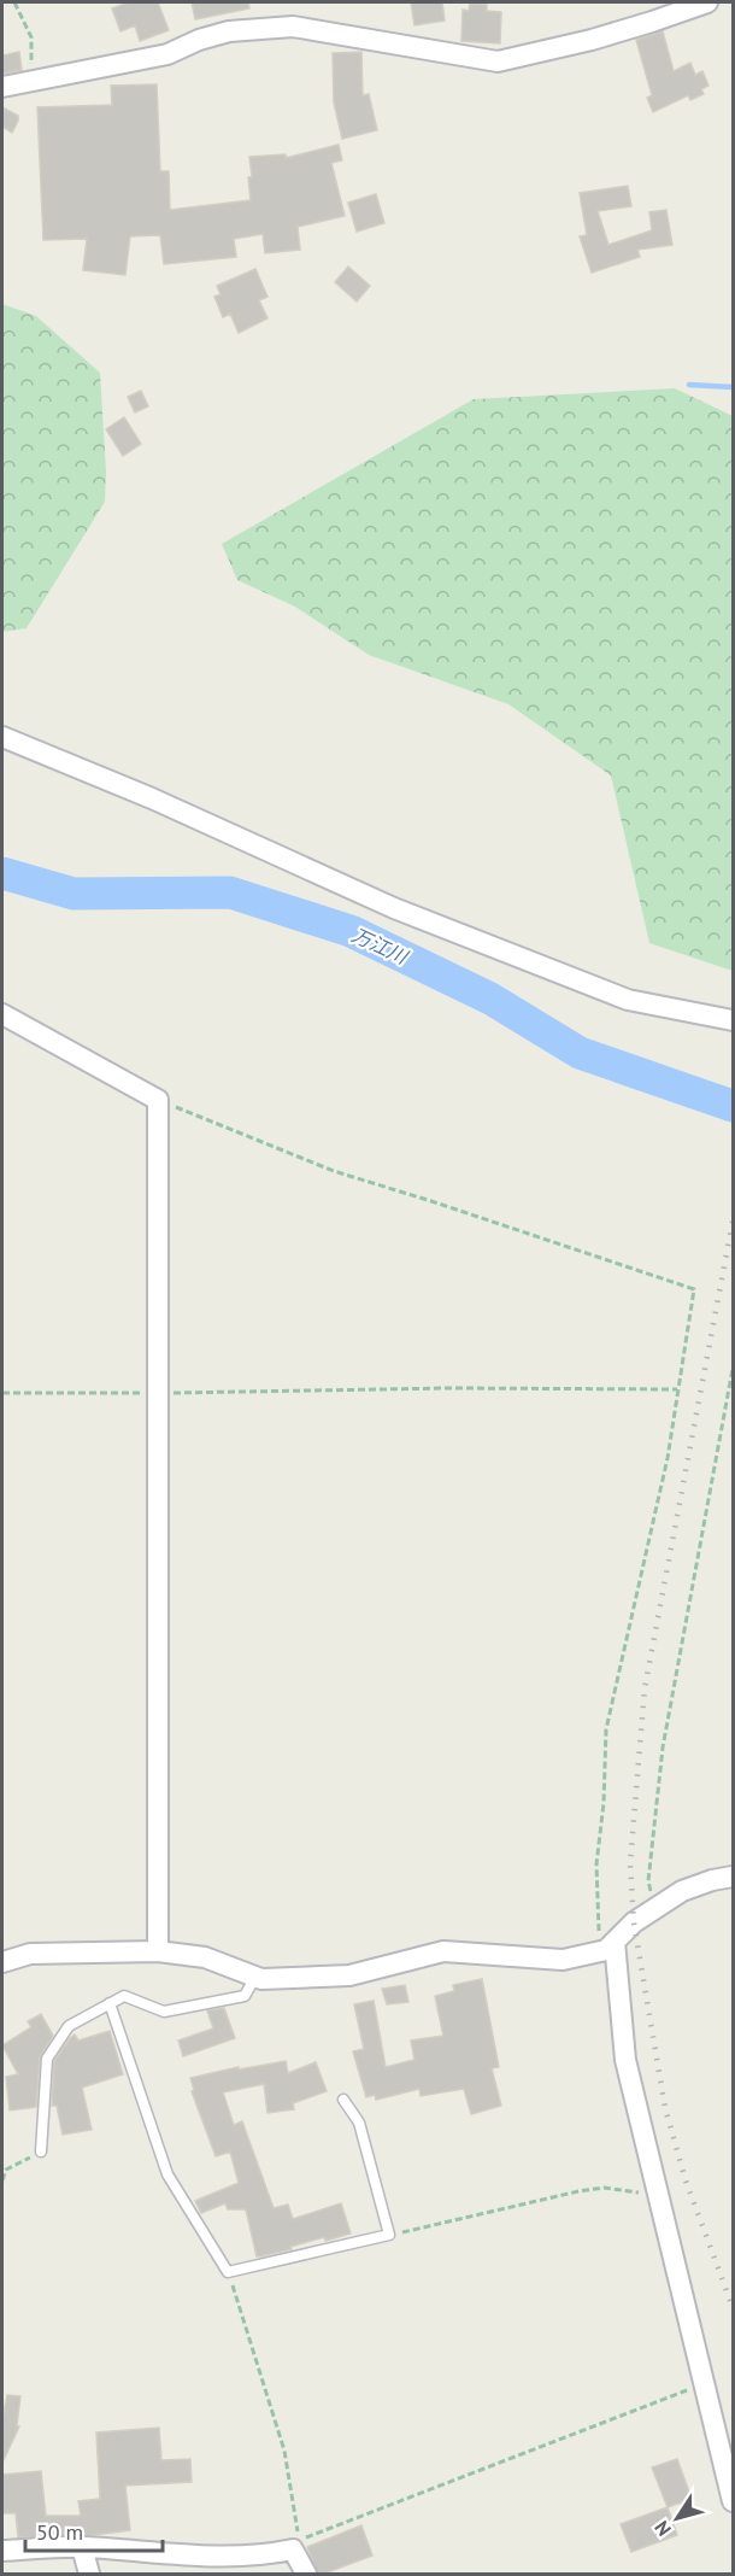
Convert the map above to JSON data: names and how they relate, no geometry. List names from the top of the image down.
{
  "water": ["万江川"],
  "scale_bar": "50 m",
  "north": "bottom left"
}
